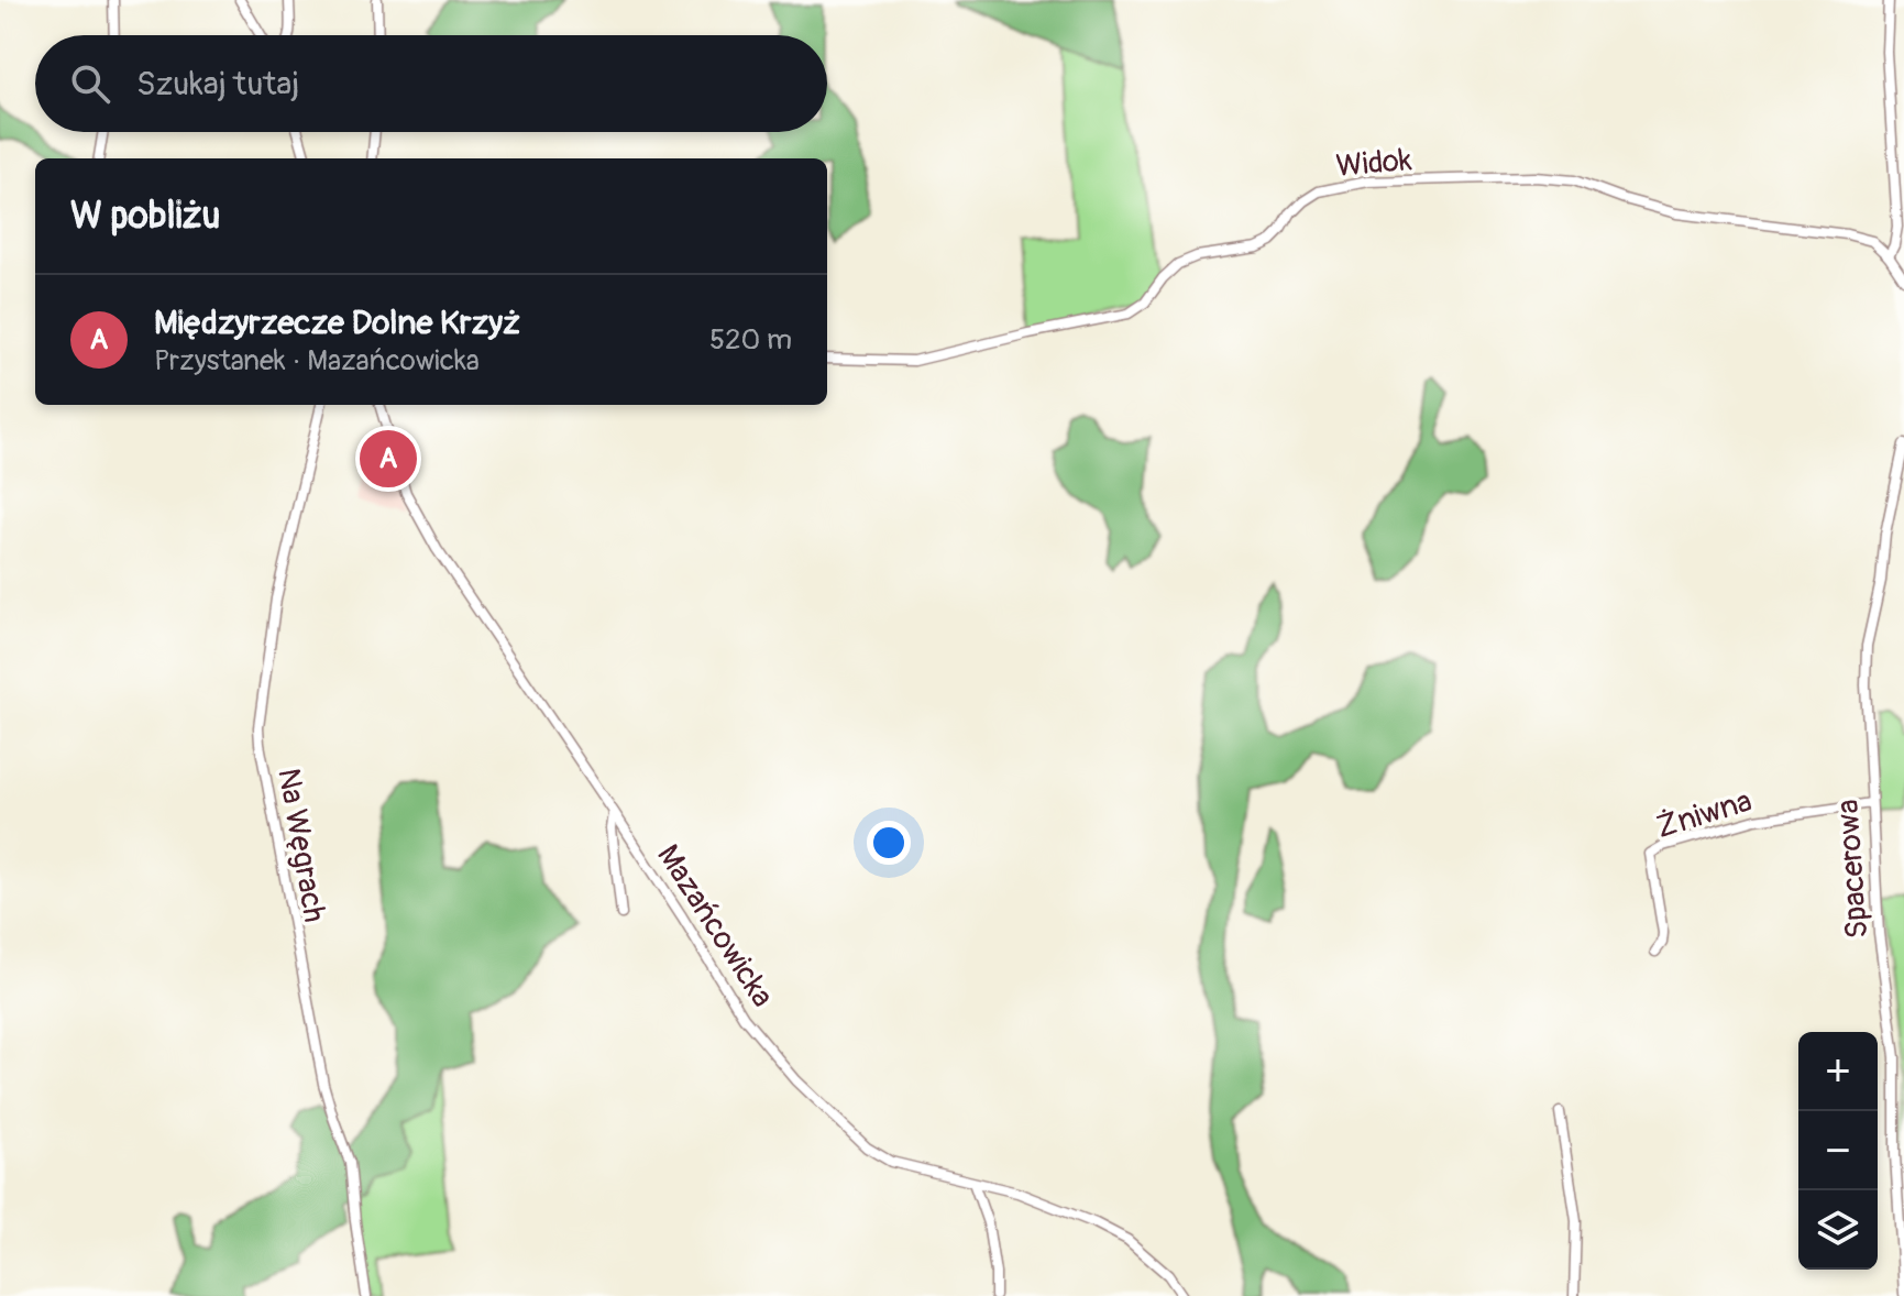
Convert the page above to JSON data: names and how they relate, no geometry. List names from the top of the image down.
{
  "streets": {
    "street": [
      "Widok",
      "Żniwna",
      "Na Węgrach",
      "Spacerowa",
      "Mazańcowicka"
    ]
  },
  "crossings": [
    ["Żniwna", "Spacerowa"]
  ],
  "page": {
    "search": "Szukaj tutaj",
    "heading": "W pobliżu",
    "list": [
      {
        "mark": "A",
        "name": "Międzyrzecze Dolne Krzyż",
        "note": "Przystanek · Mazańcowicka",
        "value": "520 m"
      }
    ],
    "pins": "A",
    "map_buttons": ["+", "−"]
  }
}
